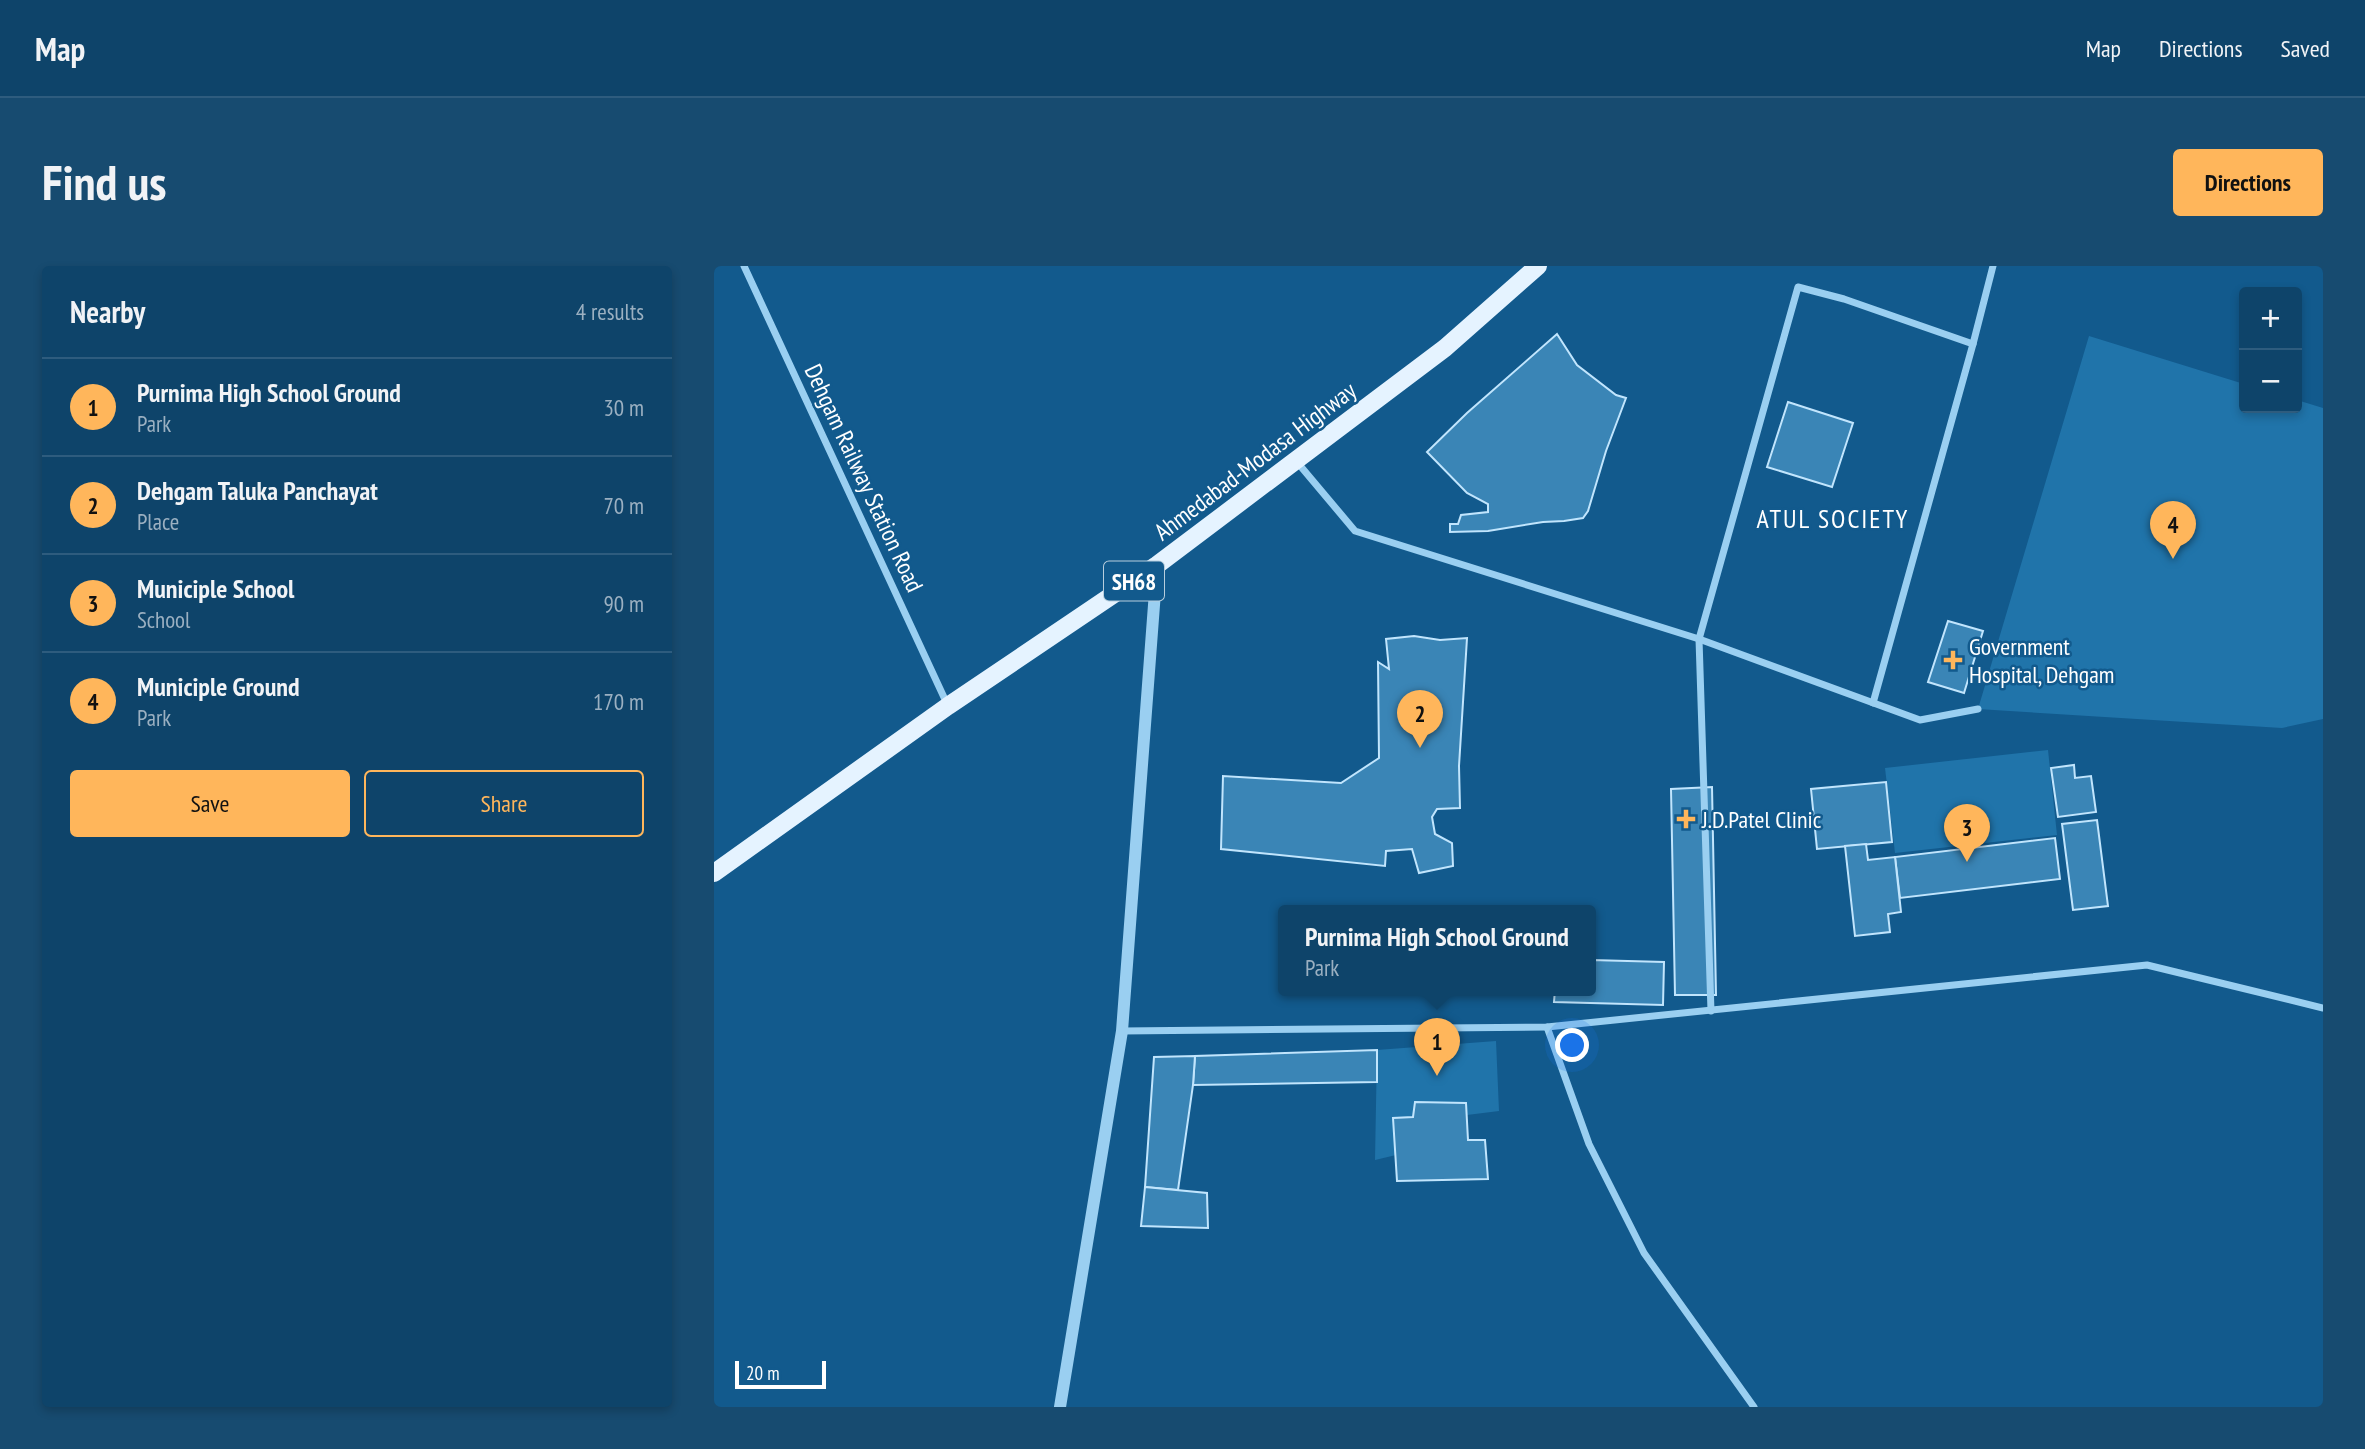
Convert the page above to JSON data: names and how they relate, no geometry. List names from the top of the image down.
{
  "streets": {
    "main road": ["Ahmedabad-Modasa Highway", "SH68"],
    "street": ["Dehgam Railway Station Road"]
  },
  "crossings": [
    ["Ahmedabad-Modasa Highway", "Dehgam Railway Station Road"]
  ],
  "districts": ["ATUL SOCIETY"],
  "places": {
    "health": ["Government Hospital, Dehgam", "J.D.Patel Clinic"]
  },
  "scale_bar": "20 m",
  "page": {
    "header": "Map",
    "nav": ["Map", "Directions", "Saved"],
    "buttons": [
      "Directions",
      ["Save", "Share"]
    ],
    "title": "Find us",
    "heading": ["Nearby", "4 results"],
    "map_buttons": ["+", "−"],
    "list": [
      {
        "mark": "1",
        "name": "Purnima High School Ground",
        "note": "Park",
        "value": "30 m"
      },
      {
        "mark": "2",
        "name": "Dehgam Taluka Panchayat",
        "note": "Place",
        "value": "70 m"
      },
      {
        "mark": "3",
        "name": "Municiple School",
        "note": "School",
        "value": "90 m"
      },
      {
        "mark": "4",
        "name": "Municiple Ground",
        "note": "Park",
        "value": "170 m"
      }
    ],
    "pins": [
      "4",
      "2",
      "3",
      "1"
    ],
    "popup": ["Purnima High School Ground", "Park"],
    "scale": "20 m"
  }
}
